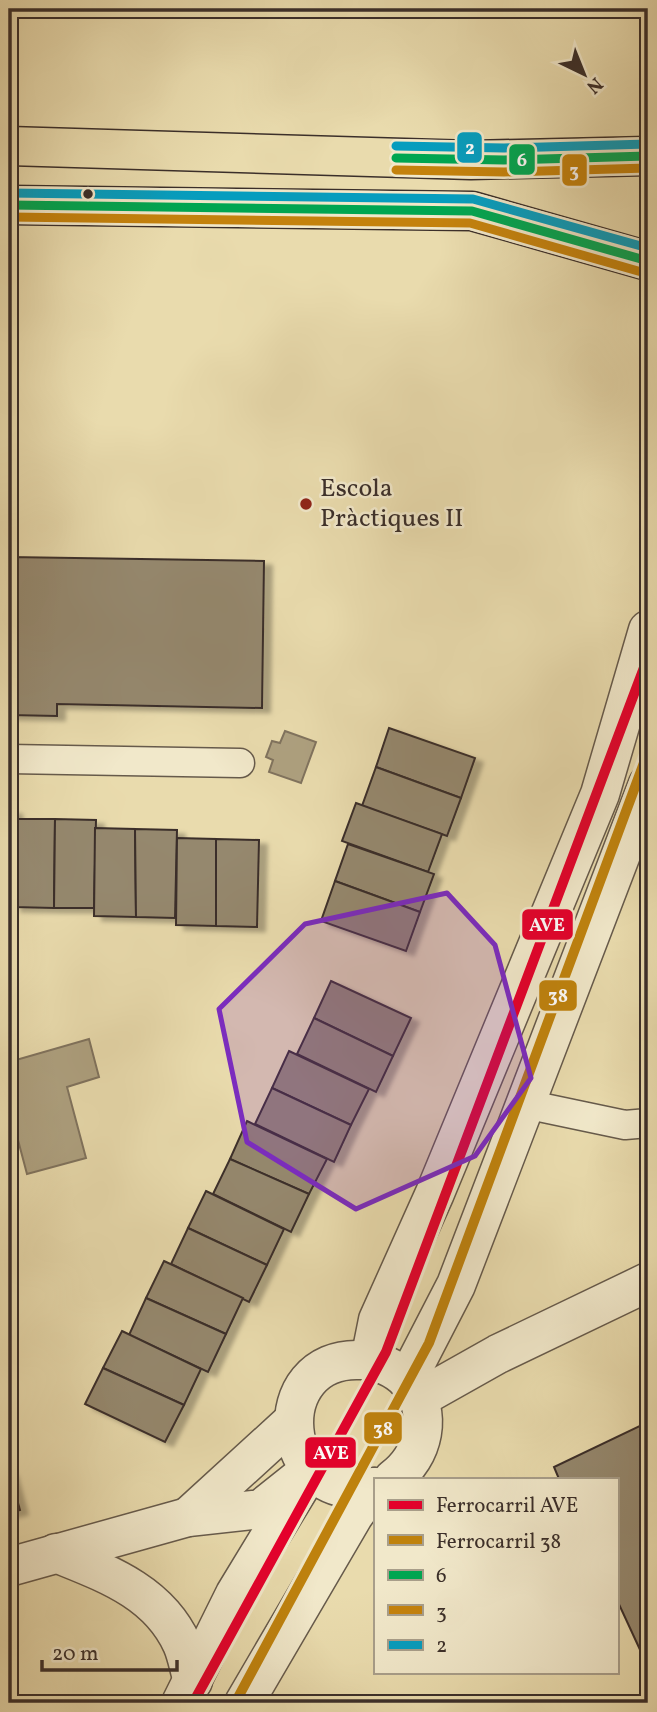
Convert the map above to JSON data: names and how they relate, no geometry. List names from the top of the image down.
{
  "places": ["Escola Pràctiques II"],
  "lines": [
    "transit line 2",
    "transit line 6",
    "transit line 3",
    "rail line AVE",
    "rail line 38"
  ],
  "legend": [
    "Ferrocarril AVE",
    "Ferrocarril 38",
    "6",
    "3",
    "2"
  ],
  "scale_bar": "20 m",
  "north": "bottom right"
}
